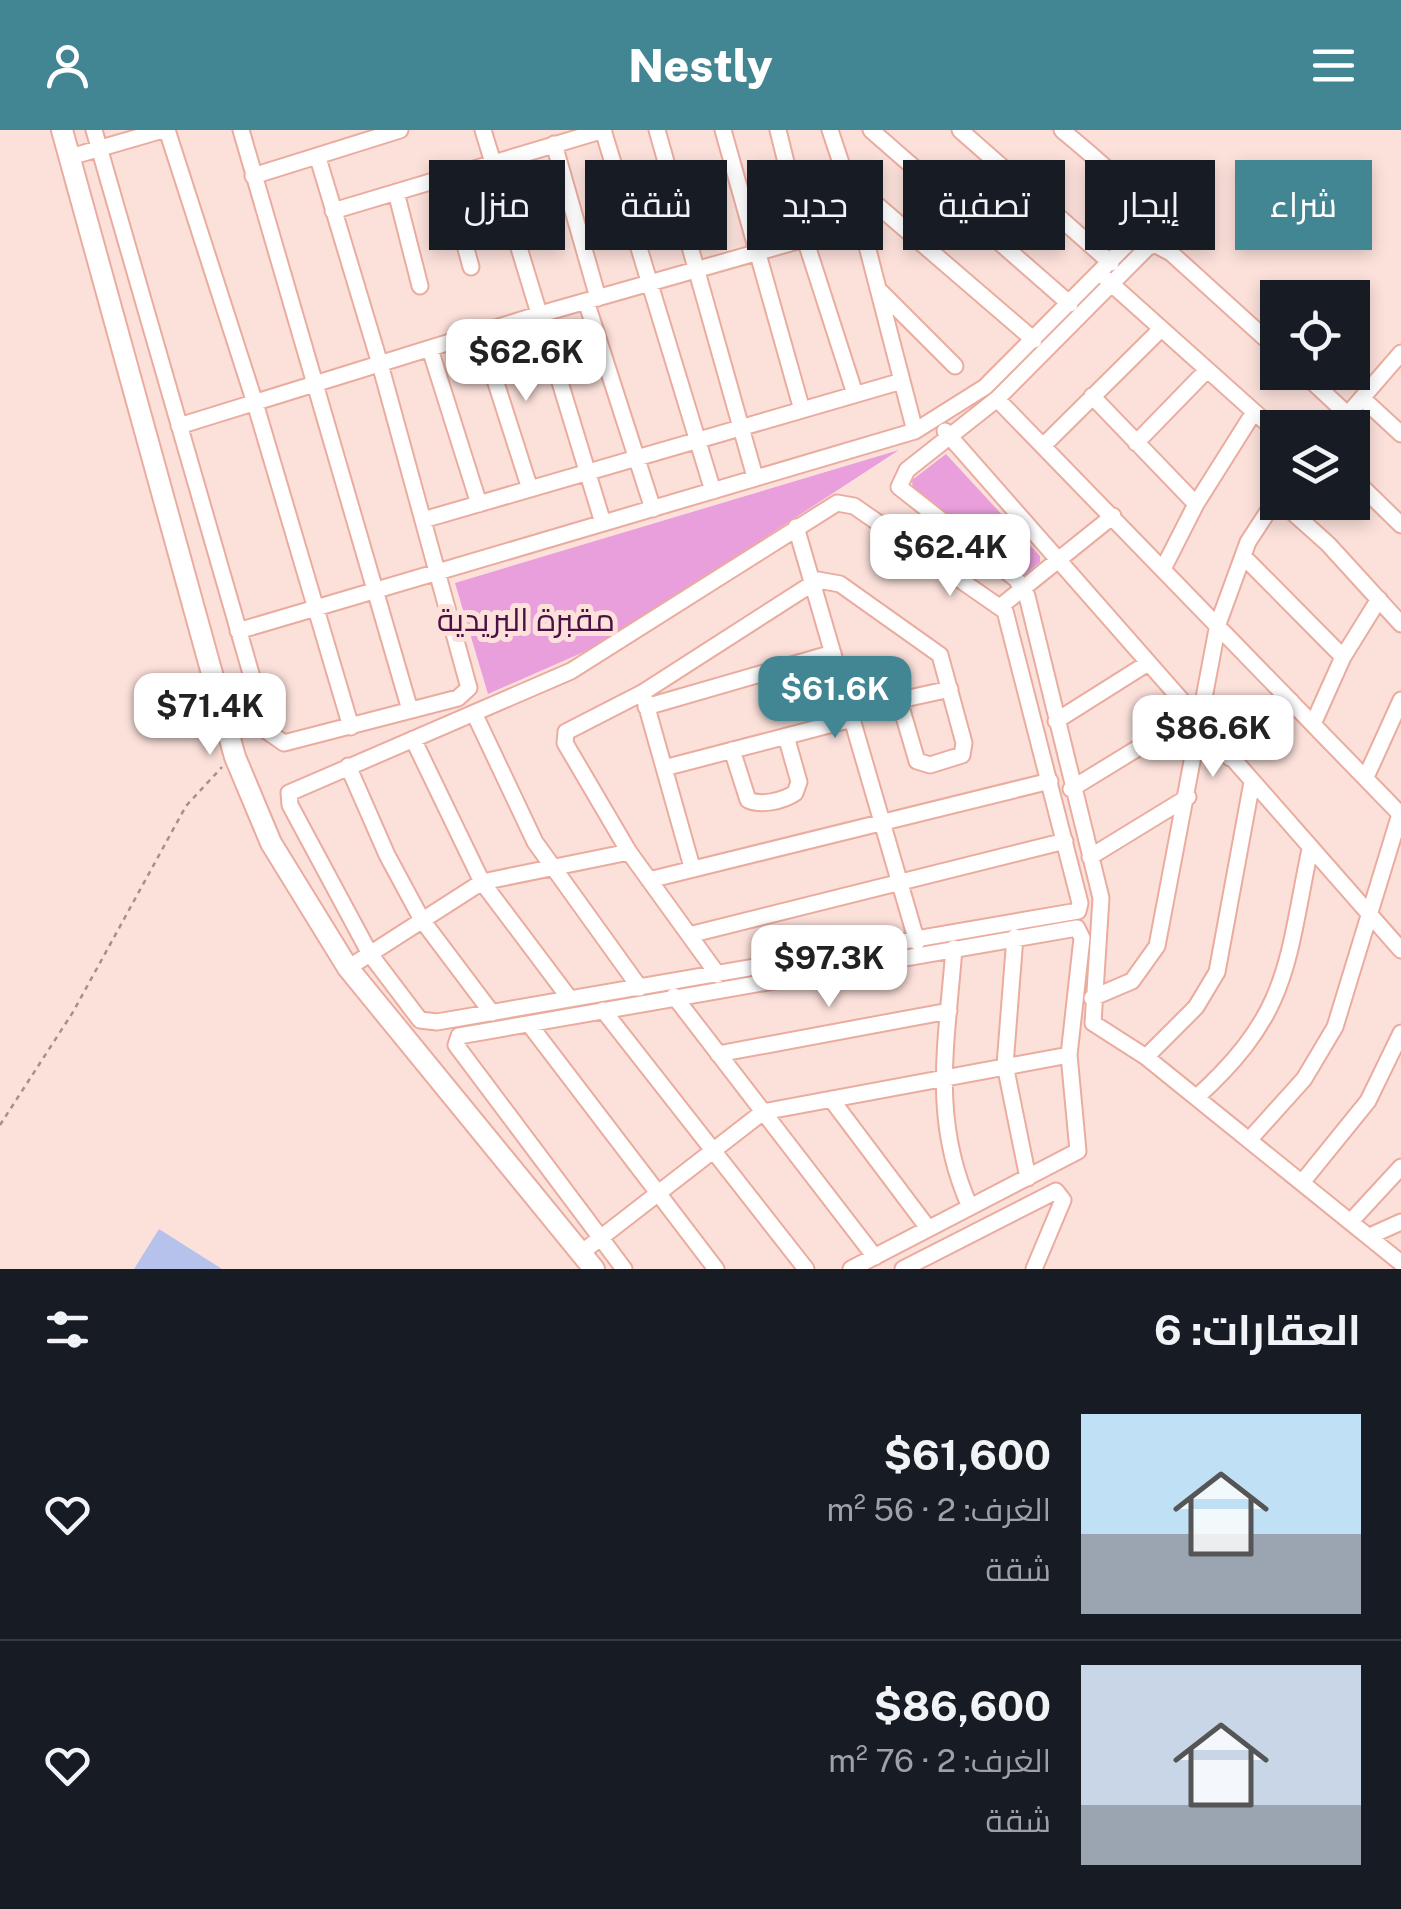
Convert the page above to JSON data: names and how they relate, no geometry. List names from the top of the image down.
{
  "parks": ["مقبرة البريدية"],
  "page": {
    "header": "Nestly",
    "chip": [
      "شراء",
      "إيجار",
      "تصفية",
      "جديد",
      "شقة",
      "منزل"
    ],
    "price": [
      "$62.6K",
      "$62.4K",
      "$61.6K",
      "$71.4K",
      "$86.6K",
      "$97.3K"
    ],
    "heading": "العقارات: 6",
    "list": [
      {
        "name": "$61,600",
        "note": "الغرف: 2 · 56 m² · شقة"
      },
      {
        "name": "$86,600",
        "note": "الغرف: 2 · 76 m² · شقة"
      }
    ]
  }
}
